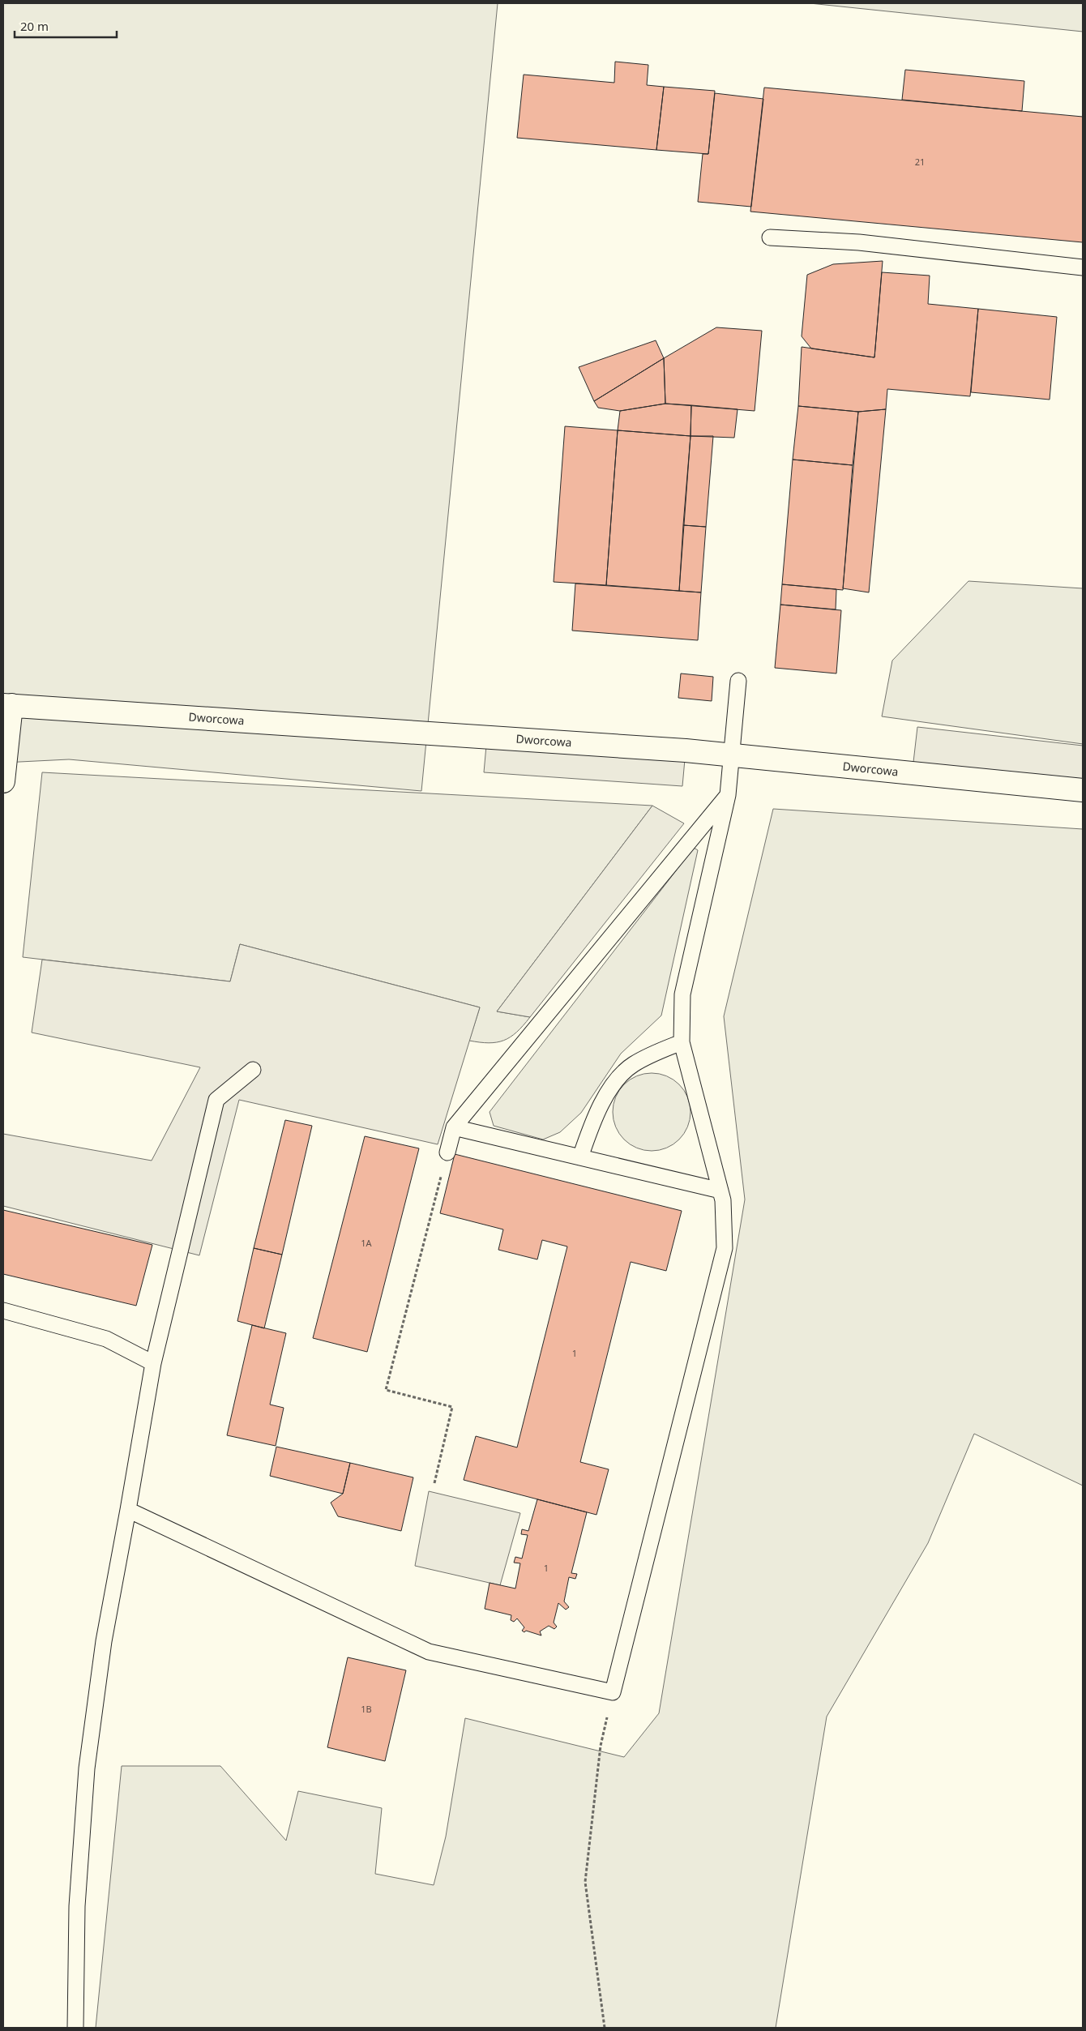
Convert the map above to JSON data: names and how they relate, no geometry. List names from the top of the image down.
{
  "streets": {
    "street": ["Dworcowa"]
  },
  "house_numbers": [
    "21",
    "1A",
    "1",
    "1",
    "1B"
  ],
  "scale_bar": "20 m"
}
